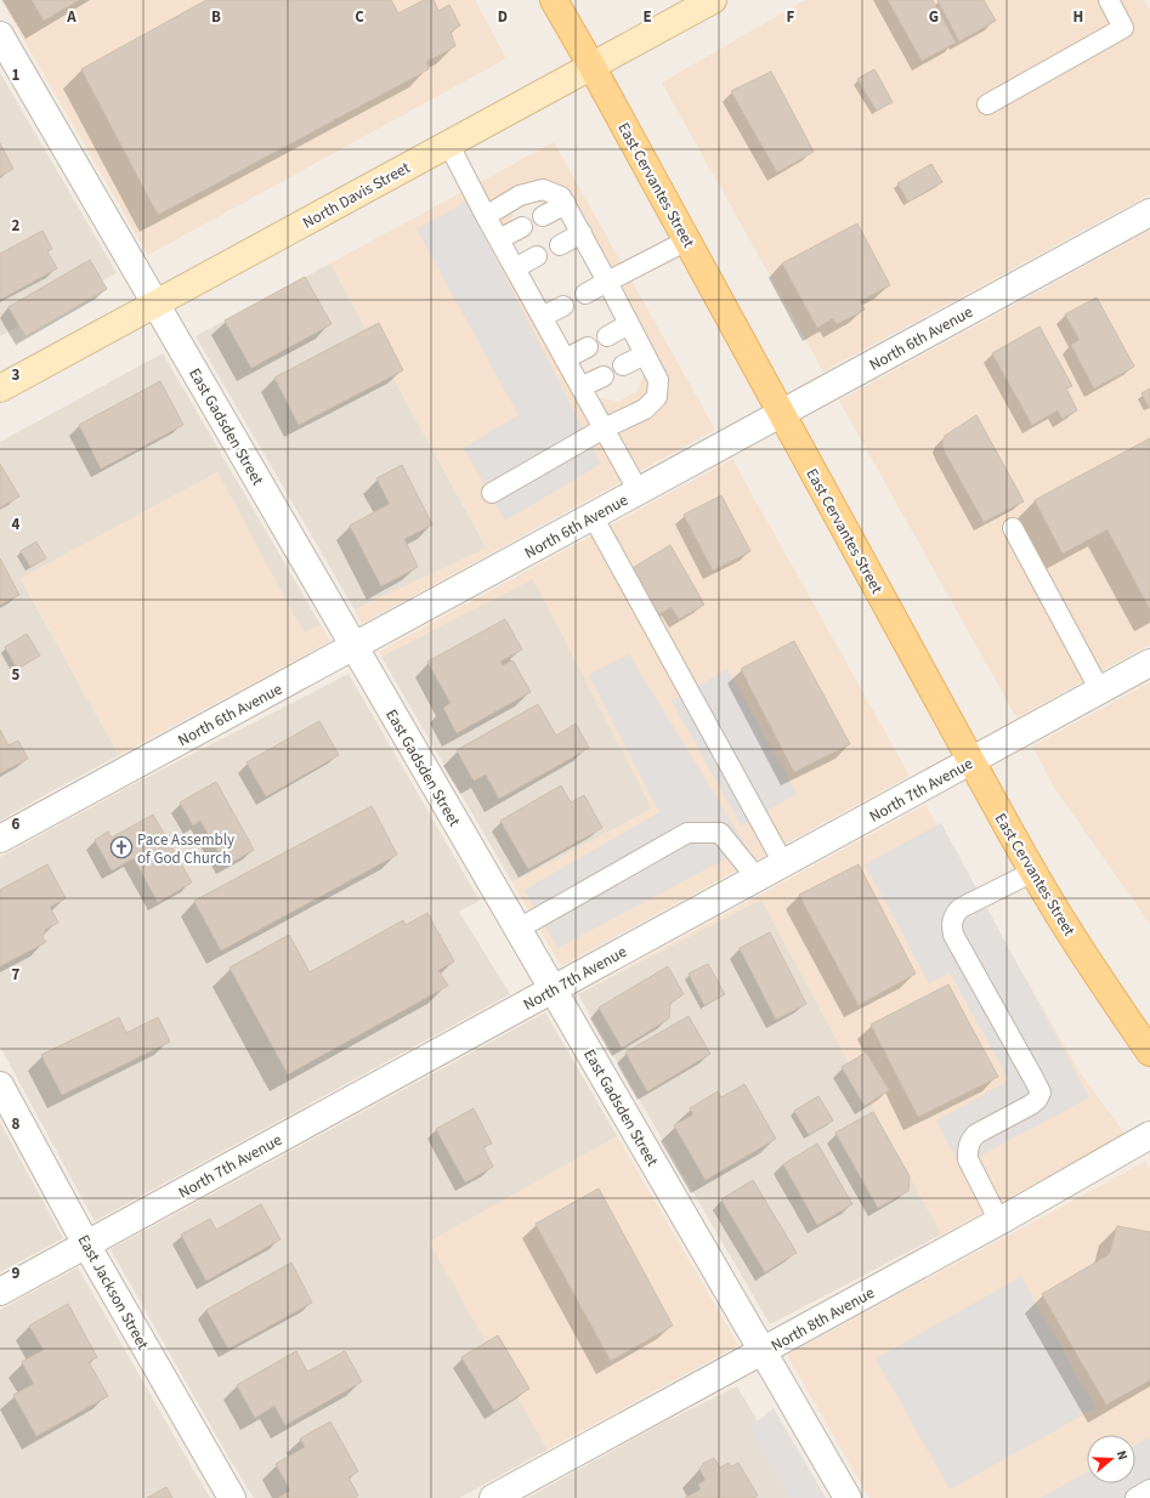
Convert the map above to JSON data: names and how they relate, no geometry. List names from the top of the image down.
{
  "streets": {
    "main road": ["East Cervantes Street", "North Davis Street"],
    "street": [
      "North 6th Avenue",
      "East Gadsden Street",
      "North 7th Avenue",
      "East Jackson Street",
      "North 8th Avenue"
    ]
  },
  "crossings": [
    ["East Cervantes Street", "North Davis Street"],
    ["East Cervantes Street", "North 6th Avenue"],
    ["East Cervantes Street", "North 7th Avenue"],
    ["North Davis Street", "East Gadsden Street"],
    ["North 6th Avenue", "East Gadsden Street"],
    ["East Gadsden Street", "North 7th Avenue"],
    ["East Gadsden Street", "North 8th Avenue"],
    ["North 7th Avenue", "East Jackson Street"]
  ],
  "places": {
    "church": ["Pace Assembly of God Church"]
  },
  "north": "right",
  "grid": {
    "columns": [
      "A",
      "B",
      "C",
      "D",
      "E",
      "F",
      "G",
      "H"
    ],
    "rows": [
      "1",
      "2",
      "3",
      "4",
      "5",
      "6",
      "7",
      "8",
      "9"
    ]
  }
}
